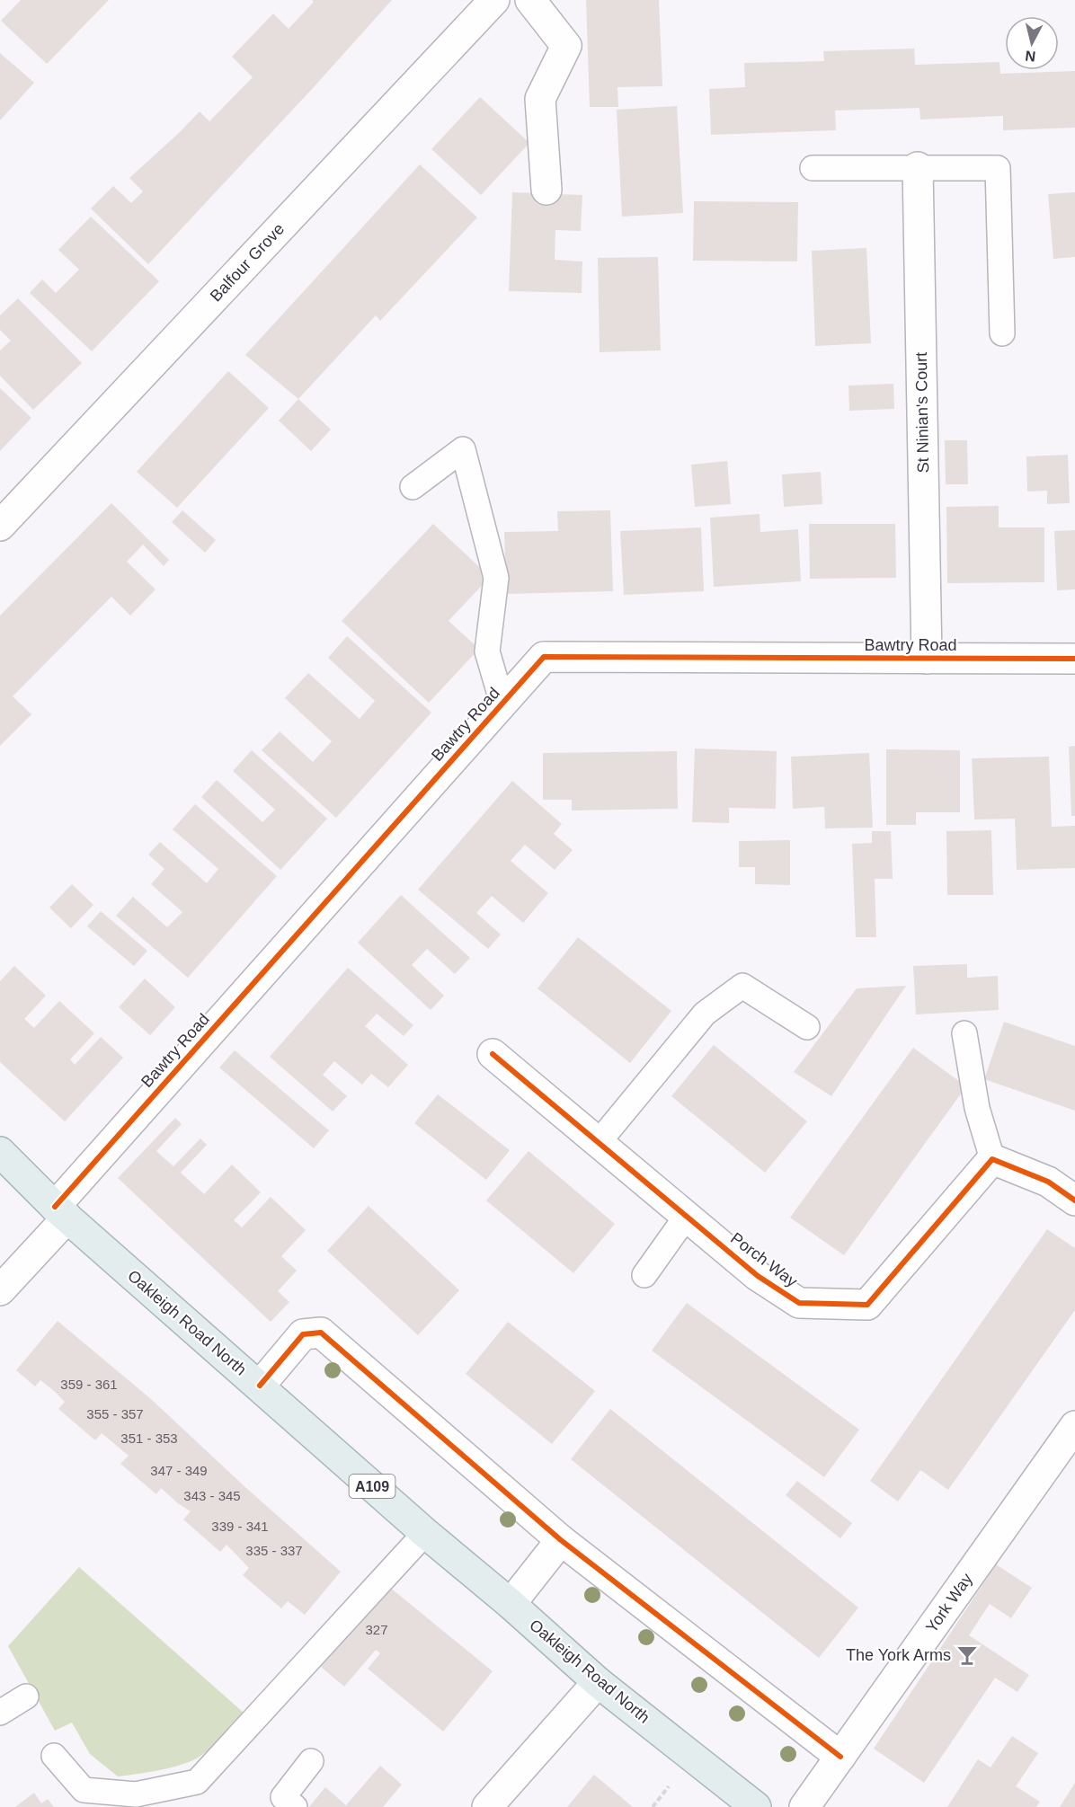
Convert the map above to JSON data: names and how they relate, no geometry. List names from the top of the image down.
{
  "streets": {
    "main road": ["Oakleigh Road North", "A109"],
    "street": [
      "Balfour Grove",
      "St Ninian's Court",
      "Bawtry Road",
      "Porch Way",
      "York Way"
    ]
  },
  "crossings": [
    ["St Ninian's Court", "Bawtry Road"],
    ["Bawtry Road", "Oakleigh Road North"]
  ],
  "places": {
    "bar": ["The York Arms"]
  },
  "house_numbers": [
    "359 - 361",
    "355 - 357",
    "351 - 353",
    "347 - 349",
    "343 - 345",
    "339 - 341",
    "335 - 337",
    "327"
  ],
  "north": "bottom"
}
